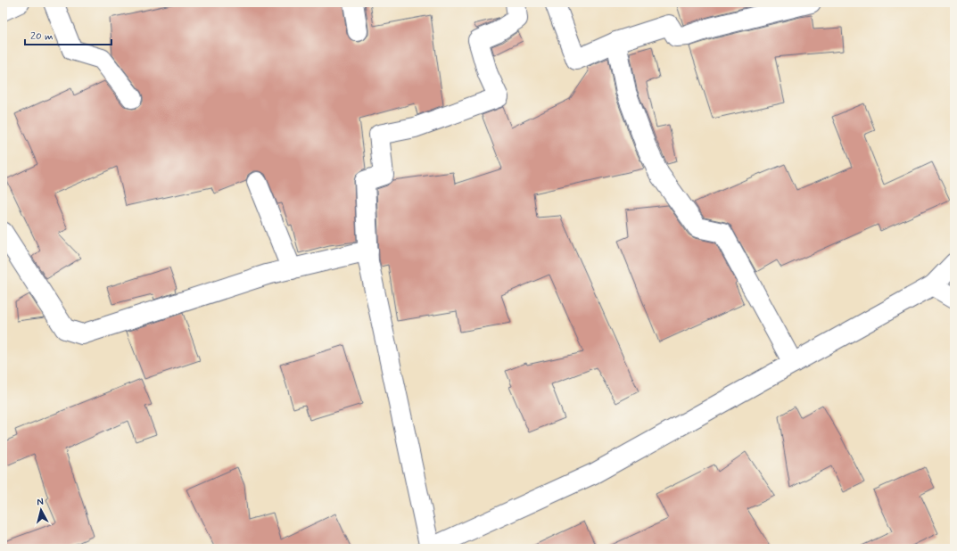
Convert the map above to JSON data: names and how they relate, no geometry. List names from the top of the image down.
{
  "scale_bar": "20 m",
  "north": "top"
}
